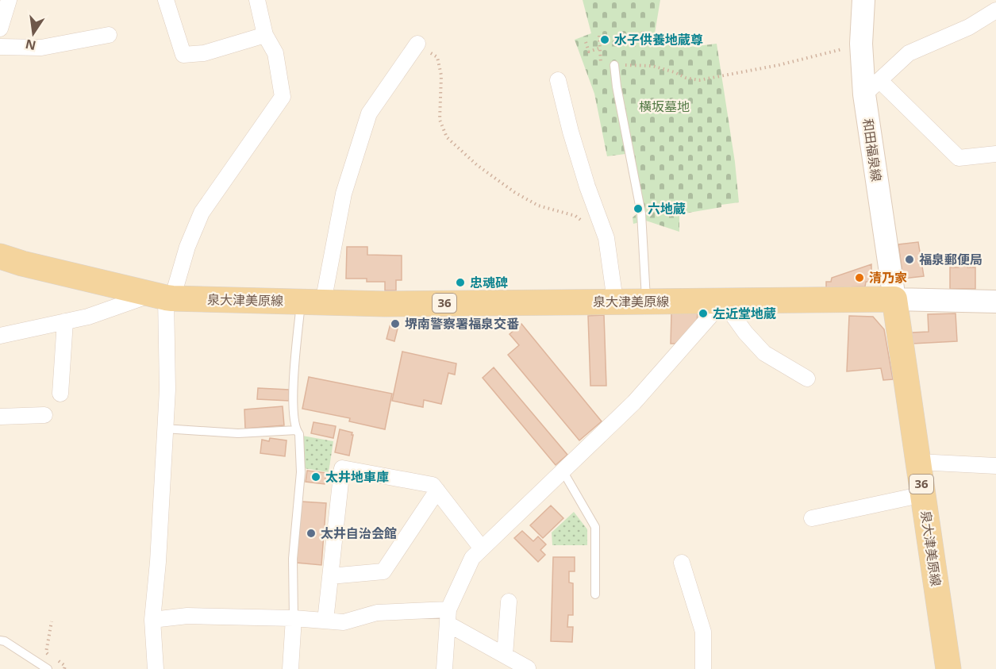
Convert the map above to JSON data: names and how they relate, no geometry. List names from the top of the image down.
{
  "streets": {
    "main road": ["和田福泉線", "泉大津美原線", "36"]
  },
  "crossings": [
    ["和田福泉線", "泉大津美原線"]
  ],
  "parks": ["横坂墓地"],
  "places": [
    "水子供養地蔵尊",
    "六地蔵",
    "福泉郵便局",
    "清乃家",
    "忠魂碑",
    "左近堂地蔵",
    "堺南警察署福泉交番",
    "太井地車庫",
    "太井自治会館"
  ],
  "north": "bottom"
}
